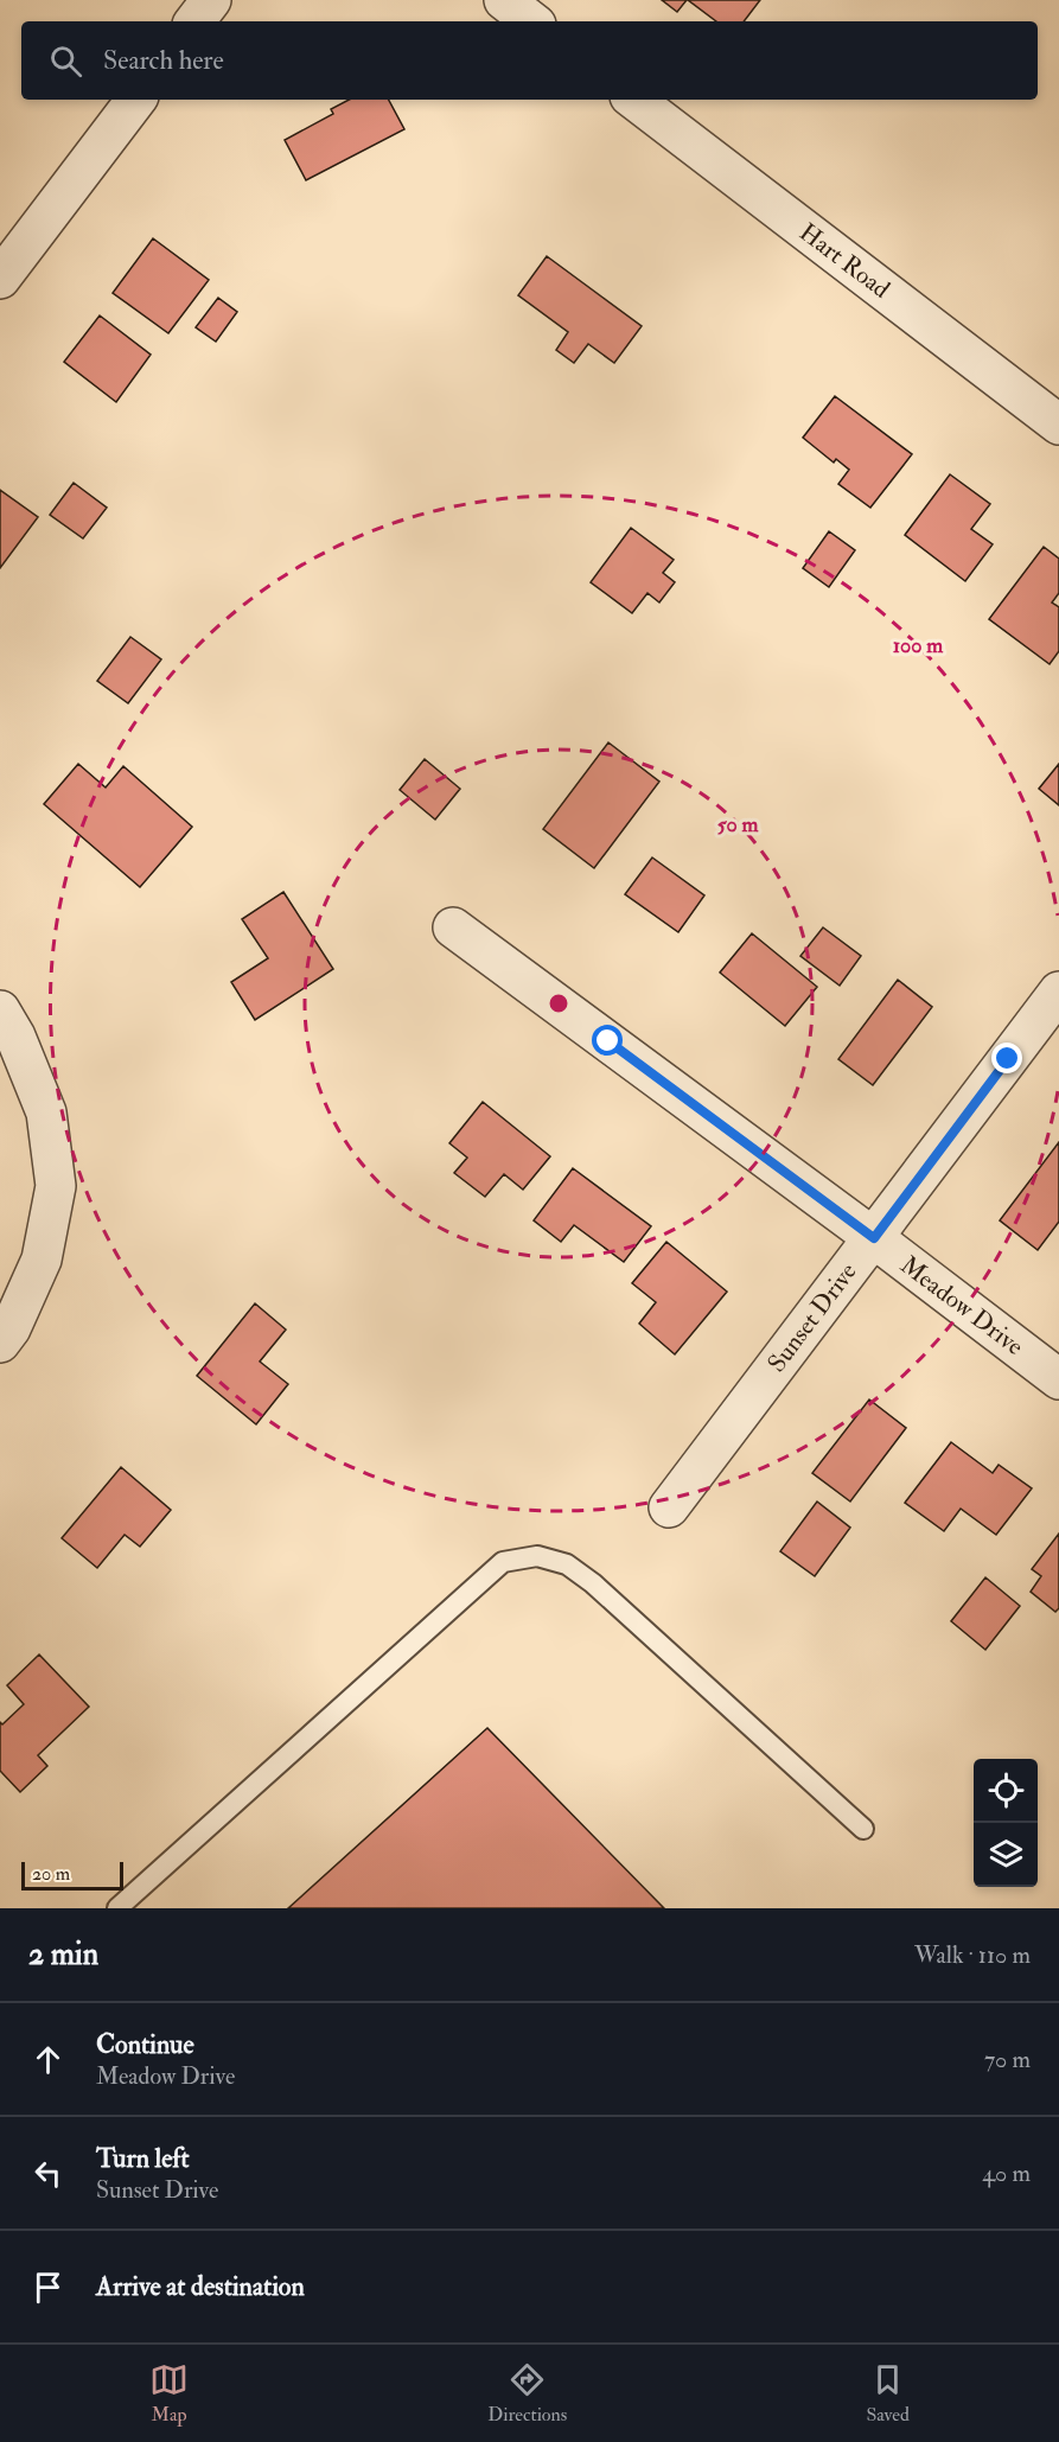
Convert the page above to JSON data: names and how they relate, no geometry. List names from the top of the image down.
{
  "streets": {
    "street": ["Hart Road", "Meadow Drive", "Sunset Drive"]
  },
  "crossings": [
    ["Meadow Drive", "Sunset Drive"]
  ],
  "scale_bar": "20 m",
  "page": {
    "search": "Search here",
    "scale": "20 m",
    "heading": ["2 min", "Walk · 110 m"],
    "list": [
      ["Continue", "Meadow Drive", "70 m"],
      ["Turn left", "Sunset Drive", "40 m"],
      "Arrive at destination"
    ],
    "nav": ["Map", "Directions", "Saved"]
  },
  "rings": ["100 m", "50 m"]
}
